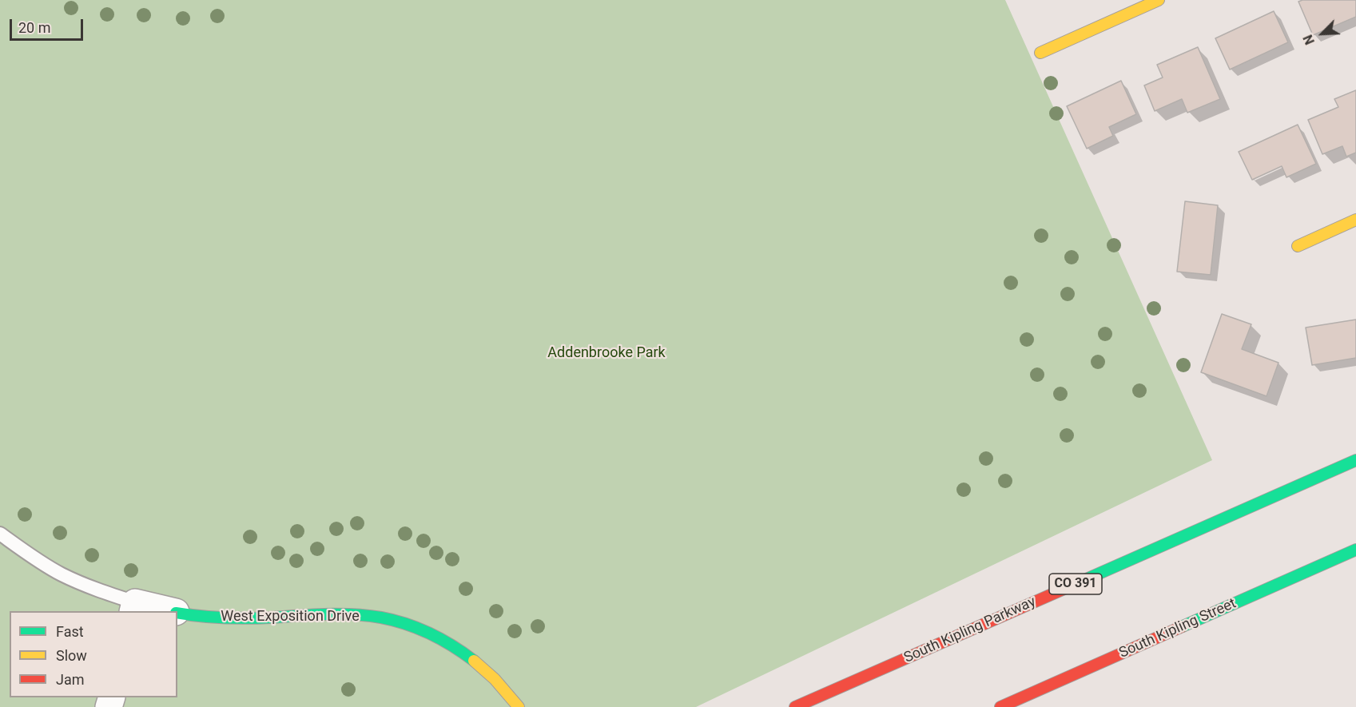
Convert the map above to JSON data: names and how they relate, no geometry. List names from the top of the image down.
{
  "streets": {
    "main road": [
      "CO 391",
      "West Exposition Drive",
      "South Kipling Street",
      "South Kipling Parkway"
    ]
  },
  "parks": ["Addenbrooke Park"],
  "legend": ["Fast", "Slow", "Jam"],
  "scale_bar": "20 m",
  "north": "bottom left"
}
